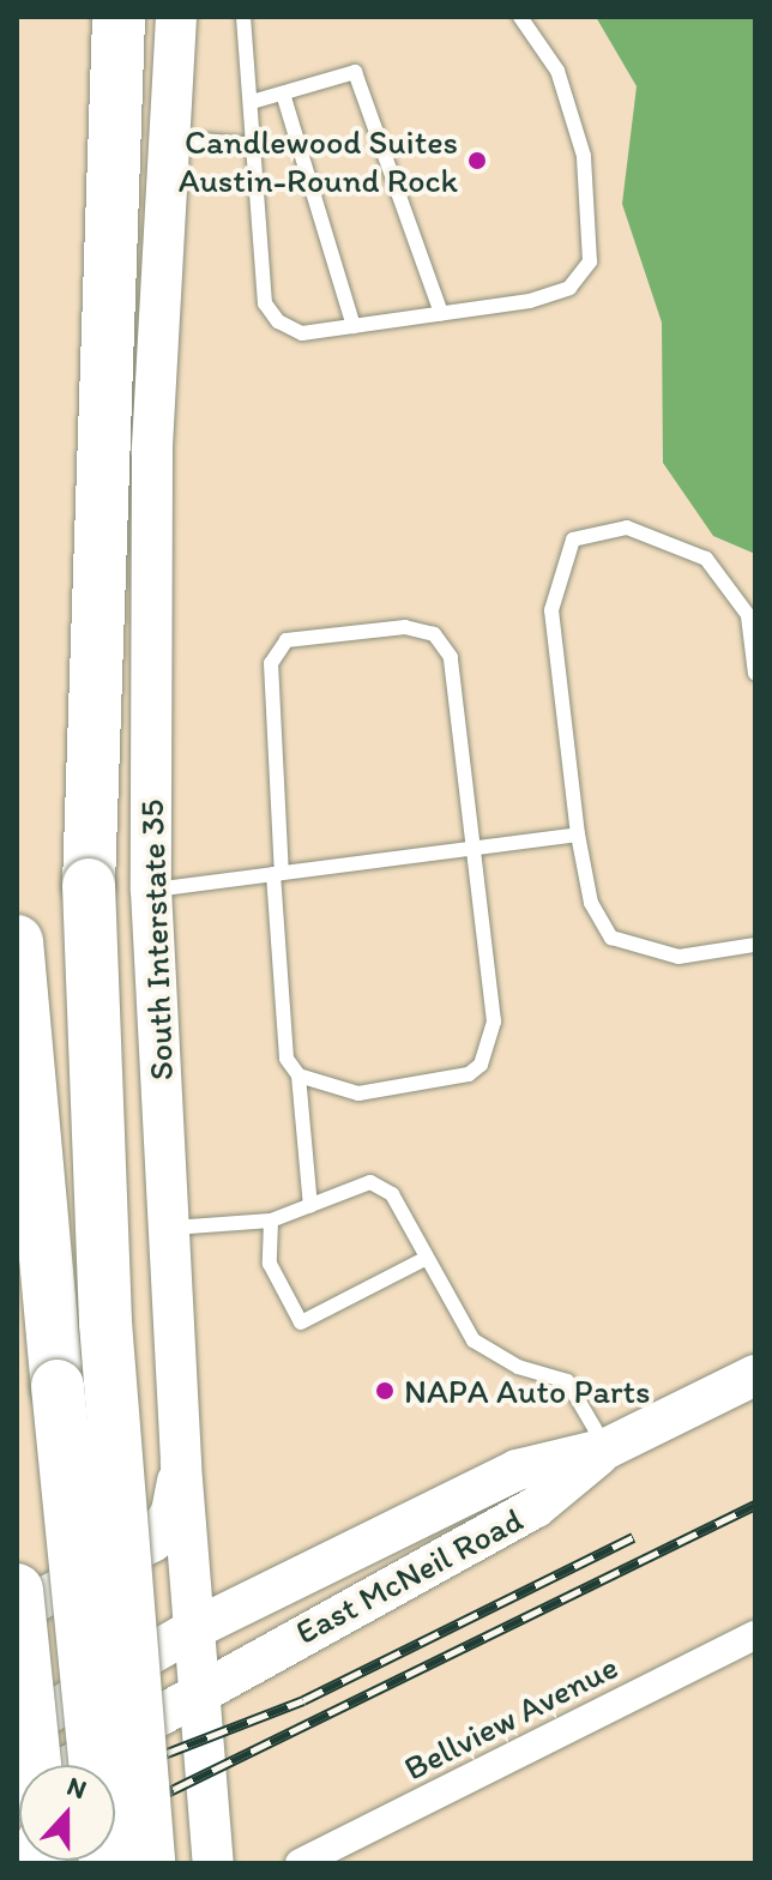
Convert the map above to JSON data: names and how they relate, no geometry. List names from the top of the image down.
{
  "streets": {
    "main road": ["South Interstate 35", "East McNeil Road"],
    "street": ["Bellview Avenue"]
  },
  "crossings": [
    ["South Interstate 35", "East McNeil Road"]
  ],
  "places": ["Candlewood Suites Austin-Round Rock", "NAPA Auto Parts"],
  "north": "top"
}
